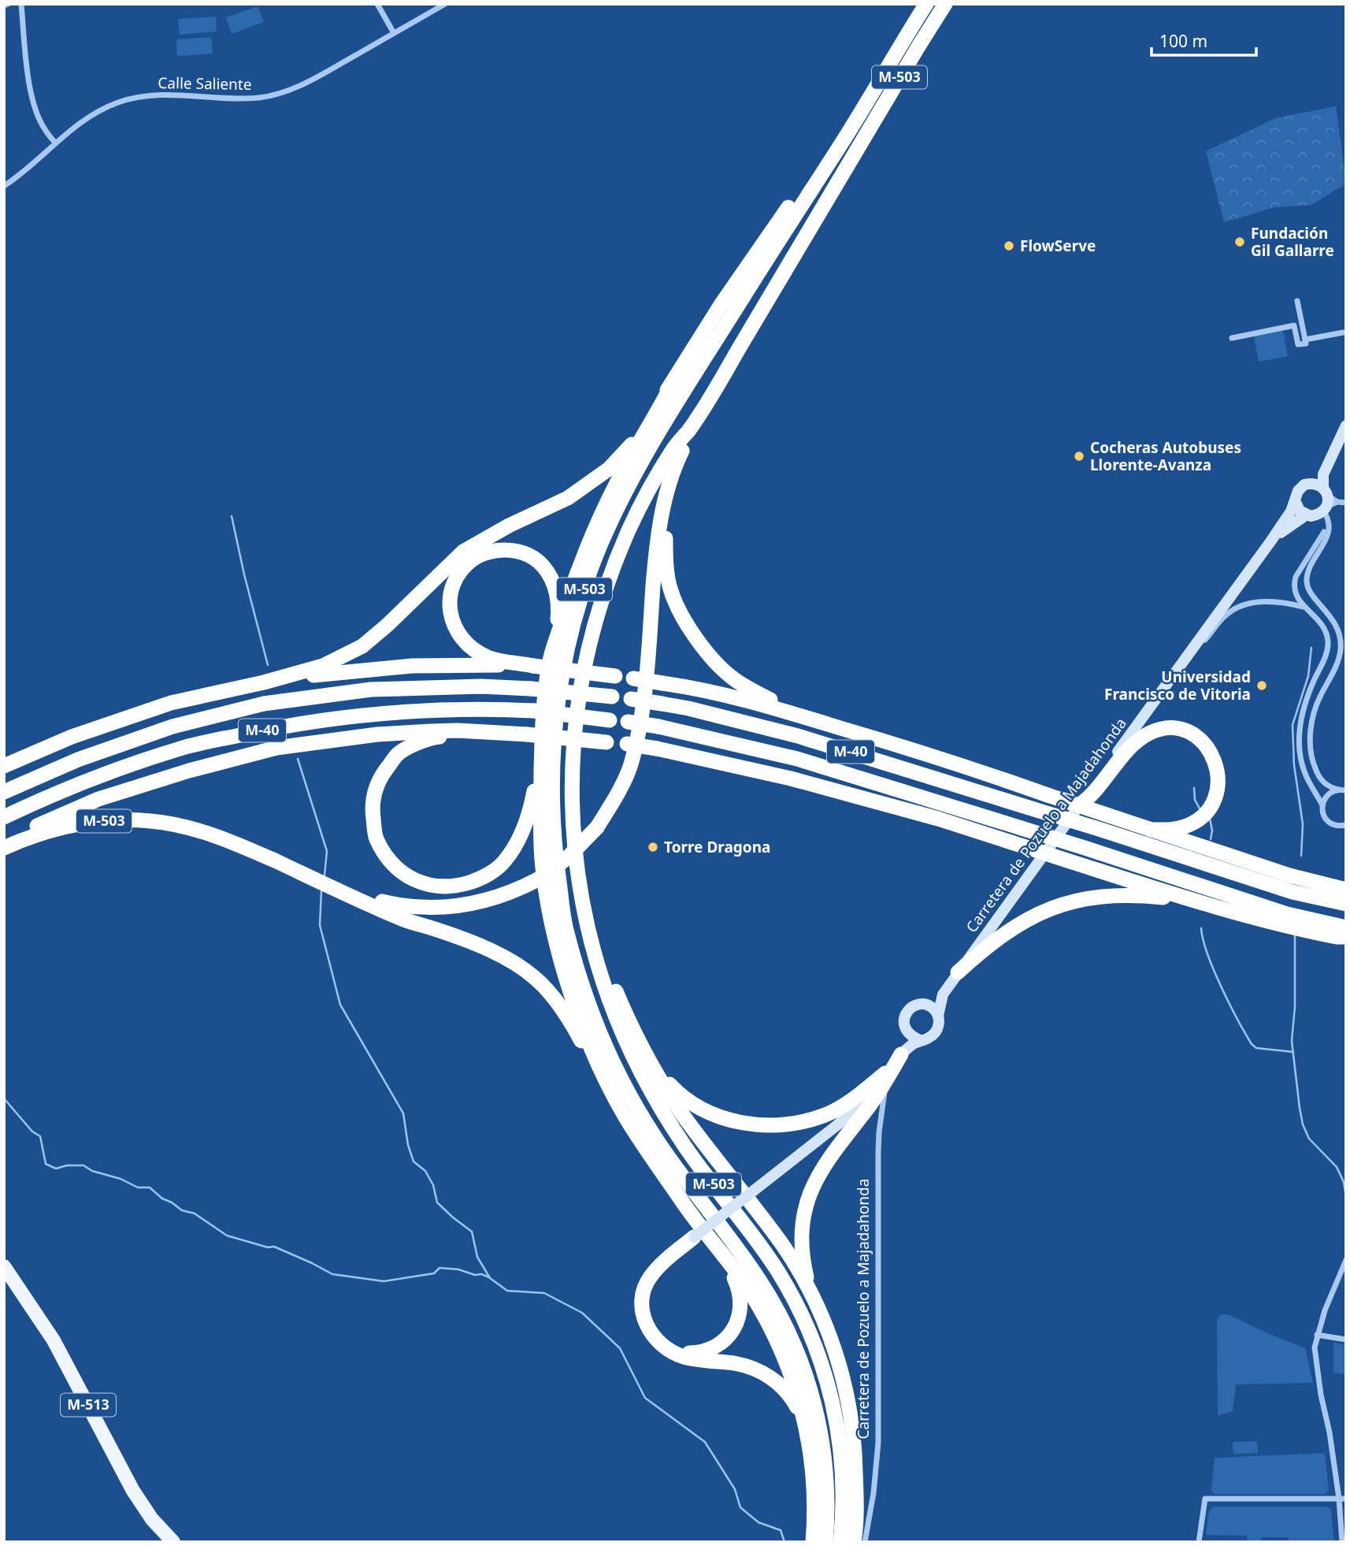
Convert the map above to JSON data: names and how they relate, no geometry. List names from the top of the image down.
{
  "streets": {
    "highway": ["M-503", "M-40"],
    "main road": ["M-513"],
    "street": ["Calle Saliente", "Carretera de Pozuelo a Majadahonda"]
  },
  "crossings": [
    ["M-503", "Carretera de Pozuelo a Majadahonda"]
  ],
  "places": [
    "Fundación Gil Gallarre",
    "FlowServe",
    "Cocheras Autobuses Llorente-Avanza",
    "Universidad Francisco de Vitoria",
    "Torre Dragona"
  ],
  "scale_bar": "100 m"
}
